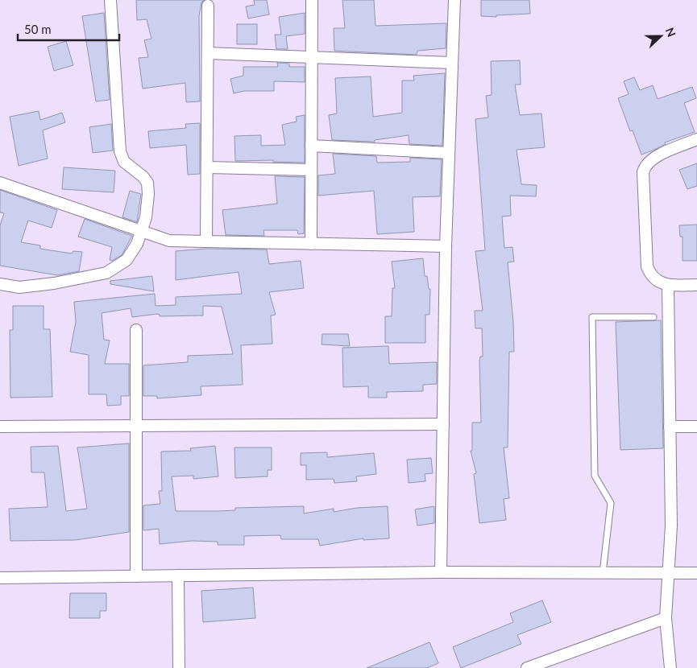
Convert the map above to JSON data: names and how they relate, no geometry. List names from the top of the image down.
{
  "scale_bar": "50 m",
  "north": "right"
}
